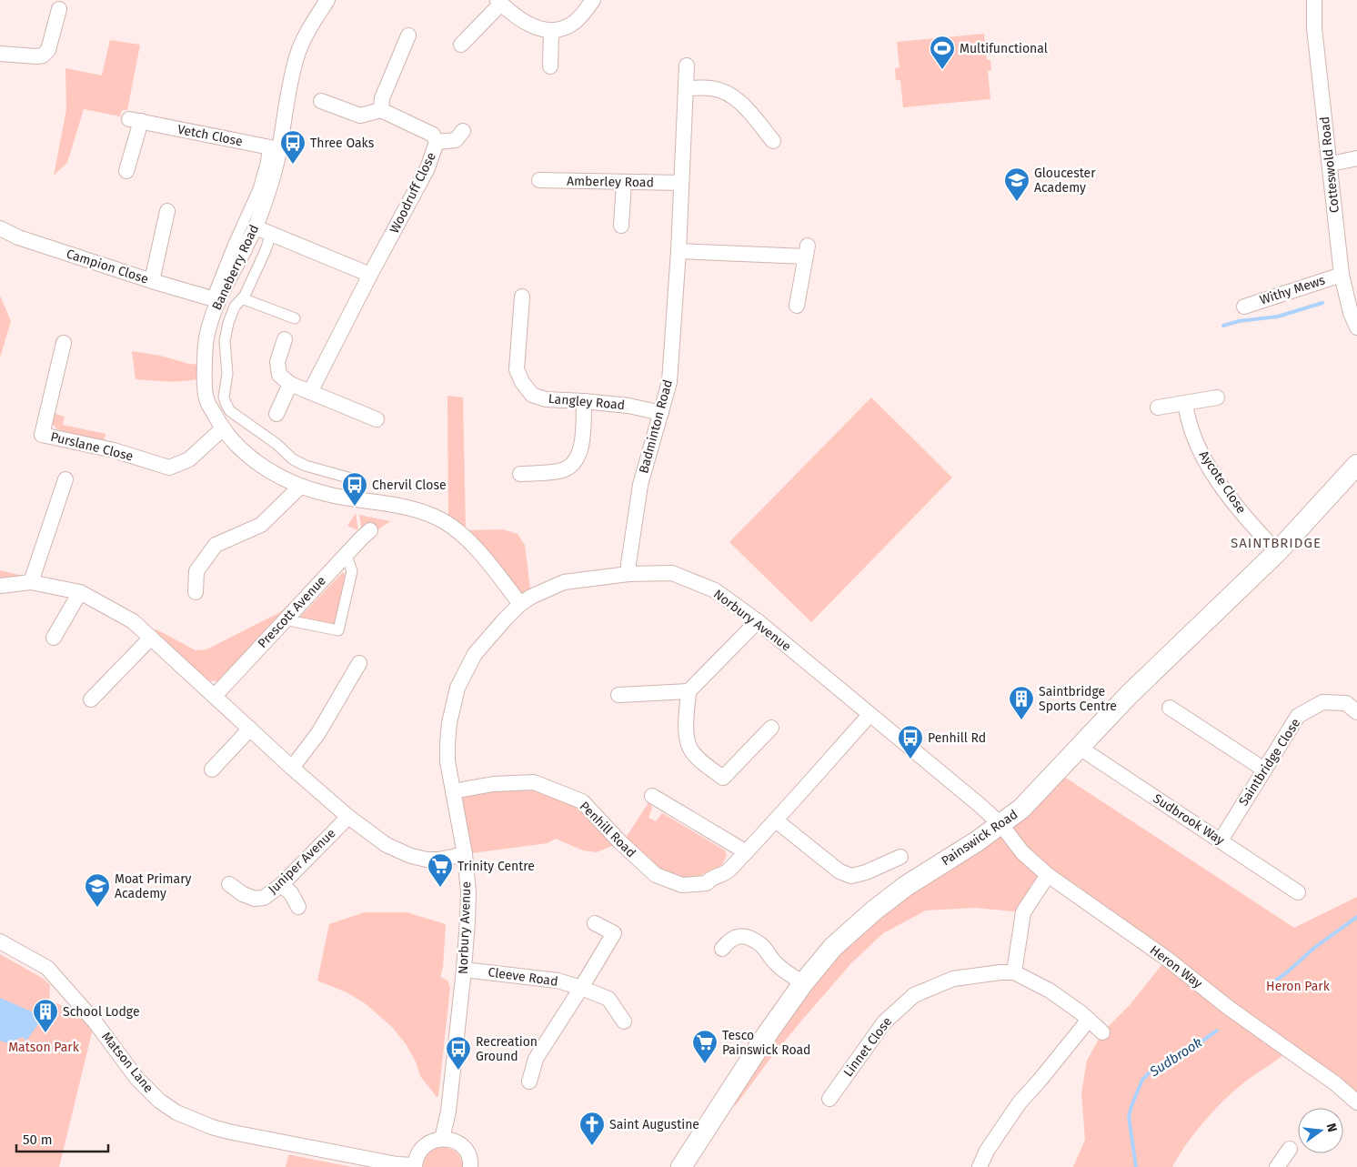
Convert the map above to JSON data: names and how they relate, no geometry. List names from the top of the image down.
{
  "streets": {
    "main road": ["Painswick Road"],
    "street": [
      "Vetch Close",
      "Cotteswold Road",
      "Amberley Road",
      "Woodruff Close",
      "Campion Close",
      "Baneberry Road",
      "Withy Mews",
      "Langley Road",
      "Badminton Road",
      "Purslane Close",
      "Aycote Close",
      "Prescott Avenue",
      "Norbury Avenue",
      "Saintbridge Close",
      "Sudbrook Way",
      "Penhill Road",
      "Juniper Avenue",
      "Heron Way",
      "Cleeve Road",
      "Linnet Close",
      "Matson Lane"
    ]
  },
  "crossings": [
    ["Vetch Close", "Baneberry Road"],
    ["Cotteswold Road", "Withy Mews"],
    ["Amberley Road", "Badminton Road"],
    ["Campion Close", "Baneberry Road"],
    ["Baneberry Road", "Purslane Close"],
    ["Baneberry Road", "Norbury Avenue"],
    ["Langley Road", "Badminton Road"],
    ["Badminton Road", "Norbury Avenue"],
    ["Aycote Close", "Painswick Road"],
    ["Norbury Avenue", "Penhill Road"],
    ["Norbury Avenue", "Painswick Road"],
    ["Norbury Avenue", "Heron Way"],
    ["Norbury Avenue", "Cleeve Road"],
    ["Norbury Avenue", "Matson Lane"],
    ["Saintbridge Close", "Sudbrook Way"],
    ["Sudbrook Way", "Painswick Road"],
    ["Painswick Road", "Heron Way"]
  ],
  "districts": ["SAINTBRIDGE"],
  "water": ["Sudbrook"],
  "parks": ["Heron Park", "Matson Park"],
  "places": {
    "sports": ["Multifunctional"],
    "bus stop": [
      "Three Oaks",
      "Chervil Close",
      "Penhill Rd",
      "Recreation Ground"
    ],
    "school or university": ["Gloucester Academy", "Moat Primary Academy"],
    "building": ["Saintbridge Sports Centre", "School Lodge"],
    "supermarket": ["Trinity Centre", "Tesco Painswick Road"],
    "church": ["Saint Augustine"]
  },
  "scale_bar": "50 m",
  "north": "right"
}
